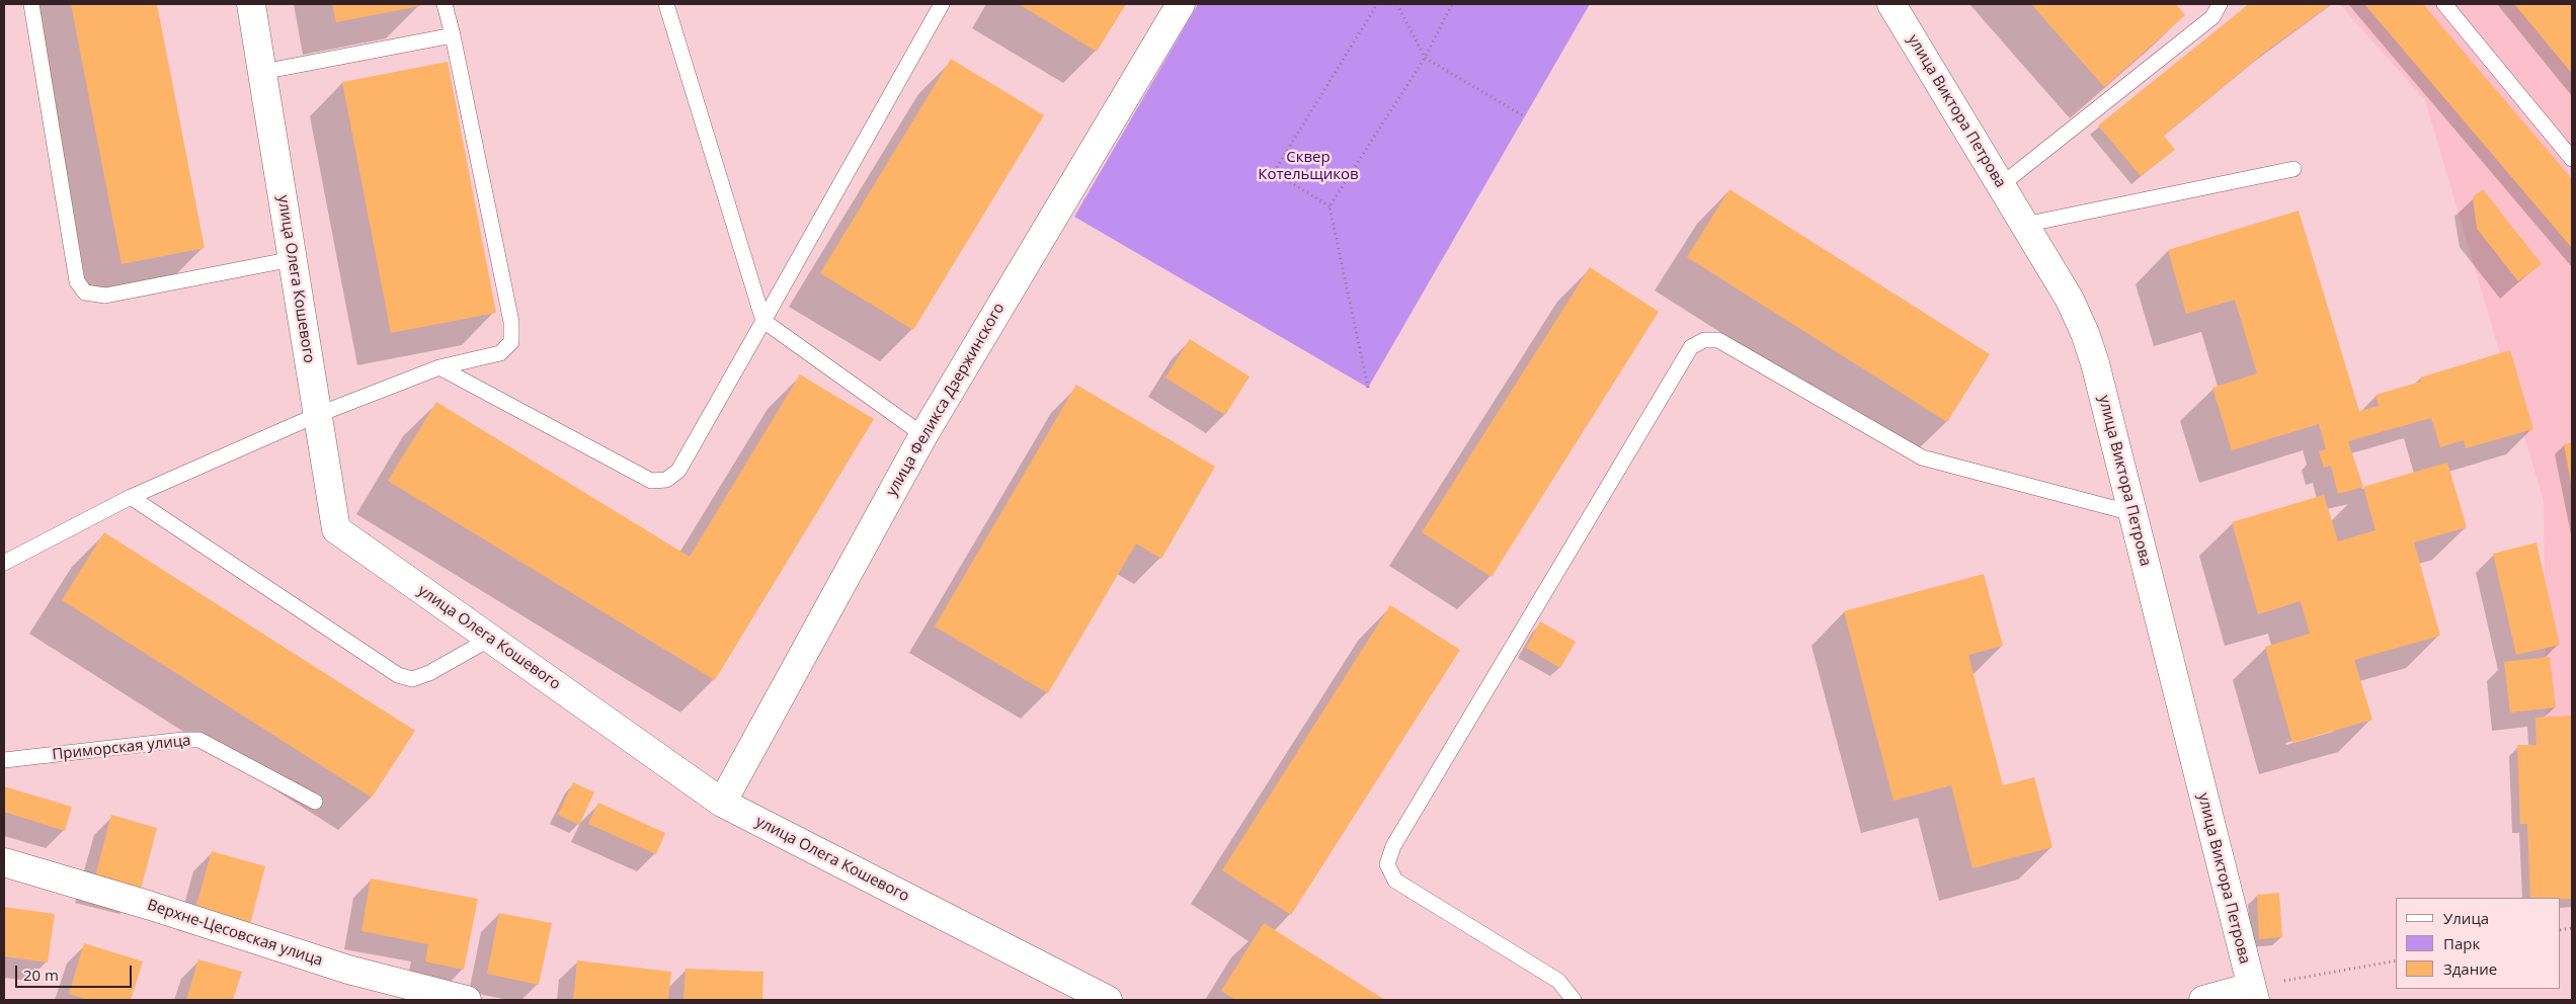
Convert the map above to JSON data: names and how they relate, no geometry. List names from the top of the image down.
{
  "streets": {
    "street": [
      "улица Виктора Петрова",
      "улица Олега Кошевого",
      "улица Феликса Дзержинского",
      "Верхне-Цесовская улица"
    ],
    "lane": ["Приморская улица"]
  },
  "crossings": [
    ["улица Олега Кошевого", "улица Феликса Дзержинского"]
  ],
  "parks": ["Сквер Котельщиков"],
  "legend": ["Улица", "Парк", "Здание"],
  "scale_bar": "20 m"
}
